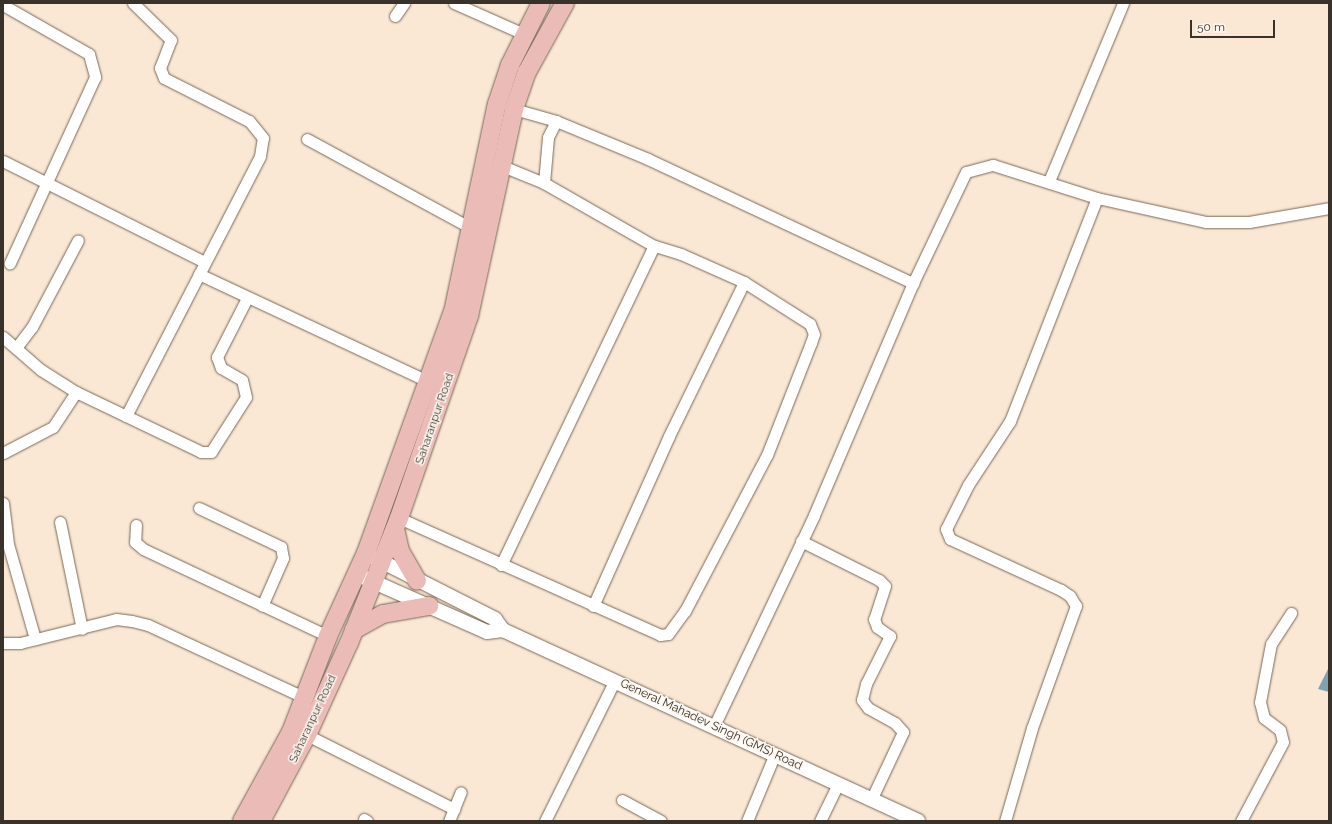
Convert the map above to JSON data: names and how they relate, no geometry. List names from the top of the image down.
{
  "streets": {
    "main road": ["Saharanpur Road"],
    "street": ["General Mahadev Singh (GMS) Road"]
  },
  "crossings": [
    ["Saharanpur Road", "General Mahadev Singh (GMS) Road"]
  ],
  "scale_bar": "50 m"
}
